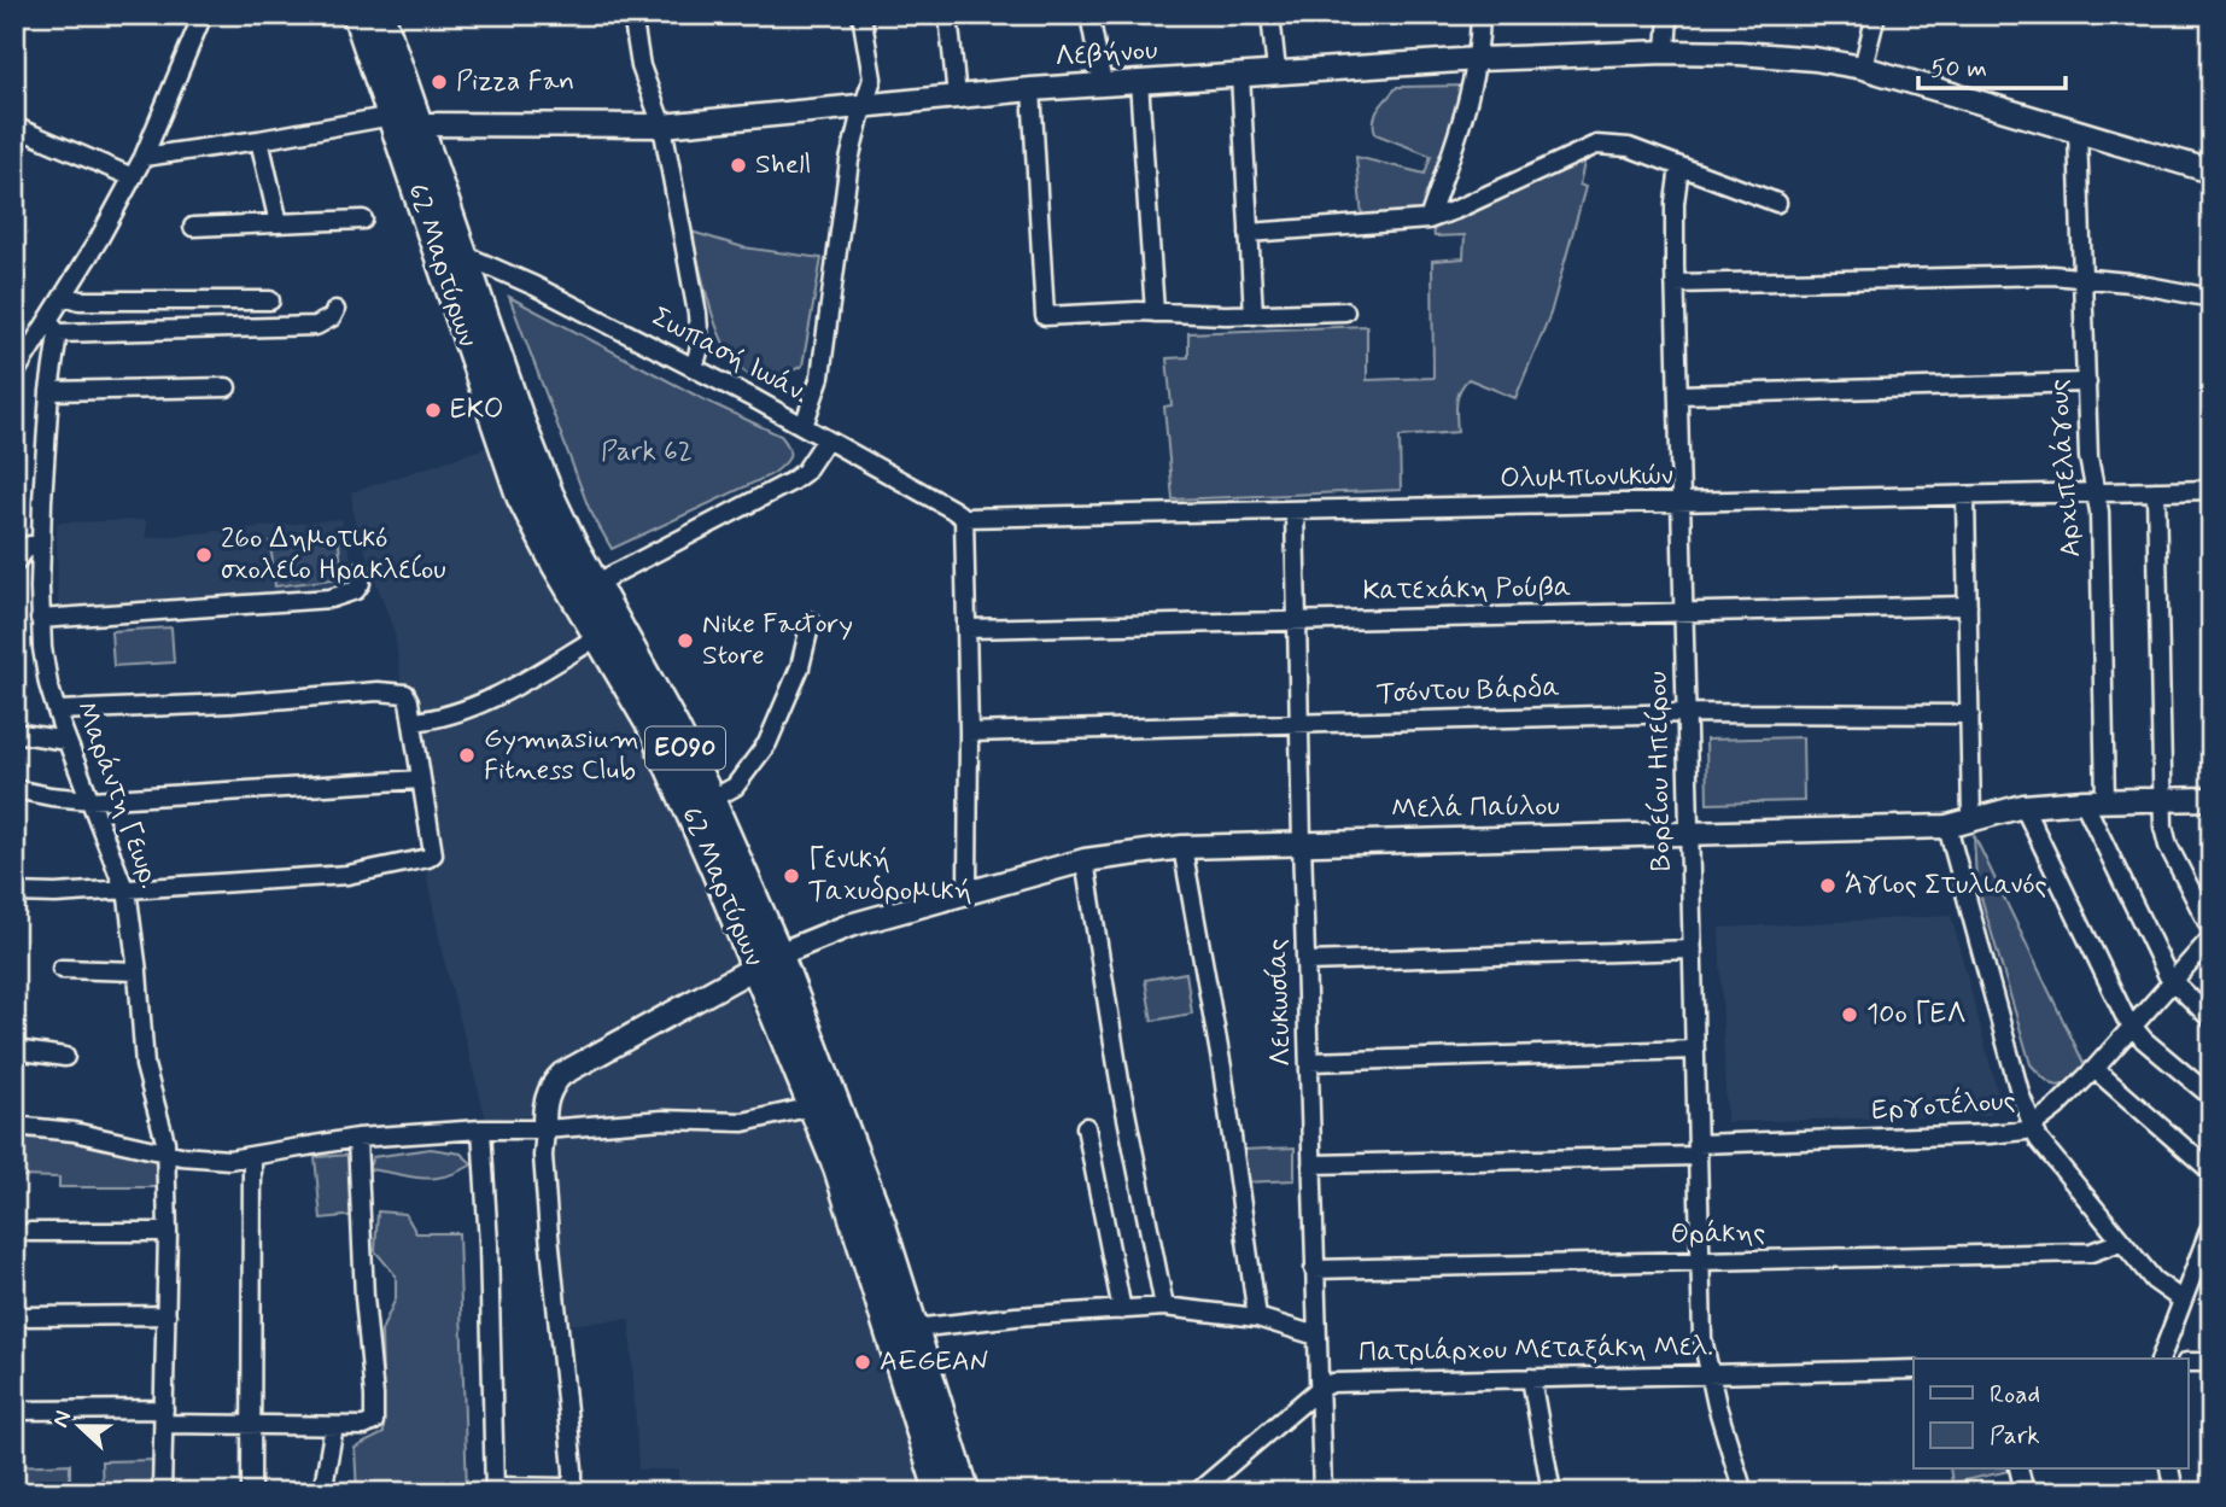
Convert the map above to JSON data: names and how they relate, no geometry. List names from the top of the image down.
{
  "streets": {
    "main road": ["62 Μαρτύρων", "ΕΟ90"],
    "street": [
      "Λεβήνου",
      "Σωπασή Ιωάν.",
      "Αρχιπελάγους",
      "Ολυμπιονικών",
      "Κατεχάκη Ρούβα",
      "Τσόντου Βάρδα",
      "Βορείου Ηπείρου",
      "Μαράντη Γεωρ.",
      "Μελά Παύλου",
      "Λευκωσίας",
      "Εργοτέλους",
      "Θράκης",
      "Πατριάρχου Μεταξάκη Μελ."
    ]
  },
  "crossings": [
    ["Λεβήνου", "62 Μαρτύρων"],
    ["Λεβήνου", "Αρχιπελάγους"],
    ["62 Μαρτύρων", "Σωπασή Ιωάν."],
    ["62 Μαρτύρων", "Μελά Παύλου"],
    ["Σωπασή Ιωάν.", "Ολυμπιονικών"],
    ["Αρχιπελάγους", "Ολυμπιονικών"],
    ["Αρχιπελάγους", "Μελά Παύλου"],
    ["Ολυμπιονικών", "Βορείου Ηπείρου"],
    ["Ολυμπιονικών", "Λευκωσίας"],
    ["Κατεχάκη Ρούβα", "Βορείου Ηπείρου"],
    ["Κατεχάκη Ρούβα", "Λευκωσίας"],
    ["Τσόντου Βάρδα", "Βορείου Ηπείρου"],
    ["Τσόντου Βάρδα", "Λευκωσίας"],
    ["Βορείου Ηπείρου", "Μελά Παύλου"],
    ["Βορείου Ηπείρου", "Εργοτέλους"],
    ["Βορείου Ηπείρου", "Θράκης"],
    ["Βορείου Ηπείρου", "Πατριάρχου Μεταξάκη Μελ."],
    ["Μελά Παύλου", "Λευκωσίας"],
    ["Λευκωσίας", "Εργοτέλους"],
    ["Λευκωσίας", "Θράκης"],
    ["Λευκωσίας", "Πατριάρχου Μεταξάκη Μελ."]
  ],
  "parks": ["Park 62"],
  "places": [
    "Pizza Fan",
    "Shell",
    "ΕΚΟ",
    "26ο Δημοτικό σχολείο Ηρακλείου",
    "Nike Factory Store",
    "Gymnasium Fitness Club",
    "Γενική Ταχυδρομική",
    "Άγιος Στυλιανός",
    "10ο ΓΕΛ",
    "AEGEAN"
  ],
  "legend": ["Road", "Park"],
  "scale_bar": "50 m",
  "north": "left"
}
